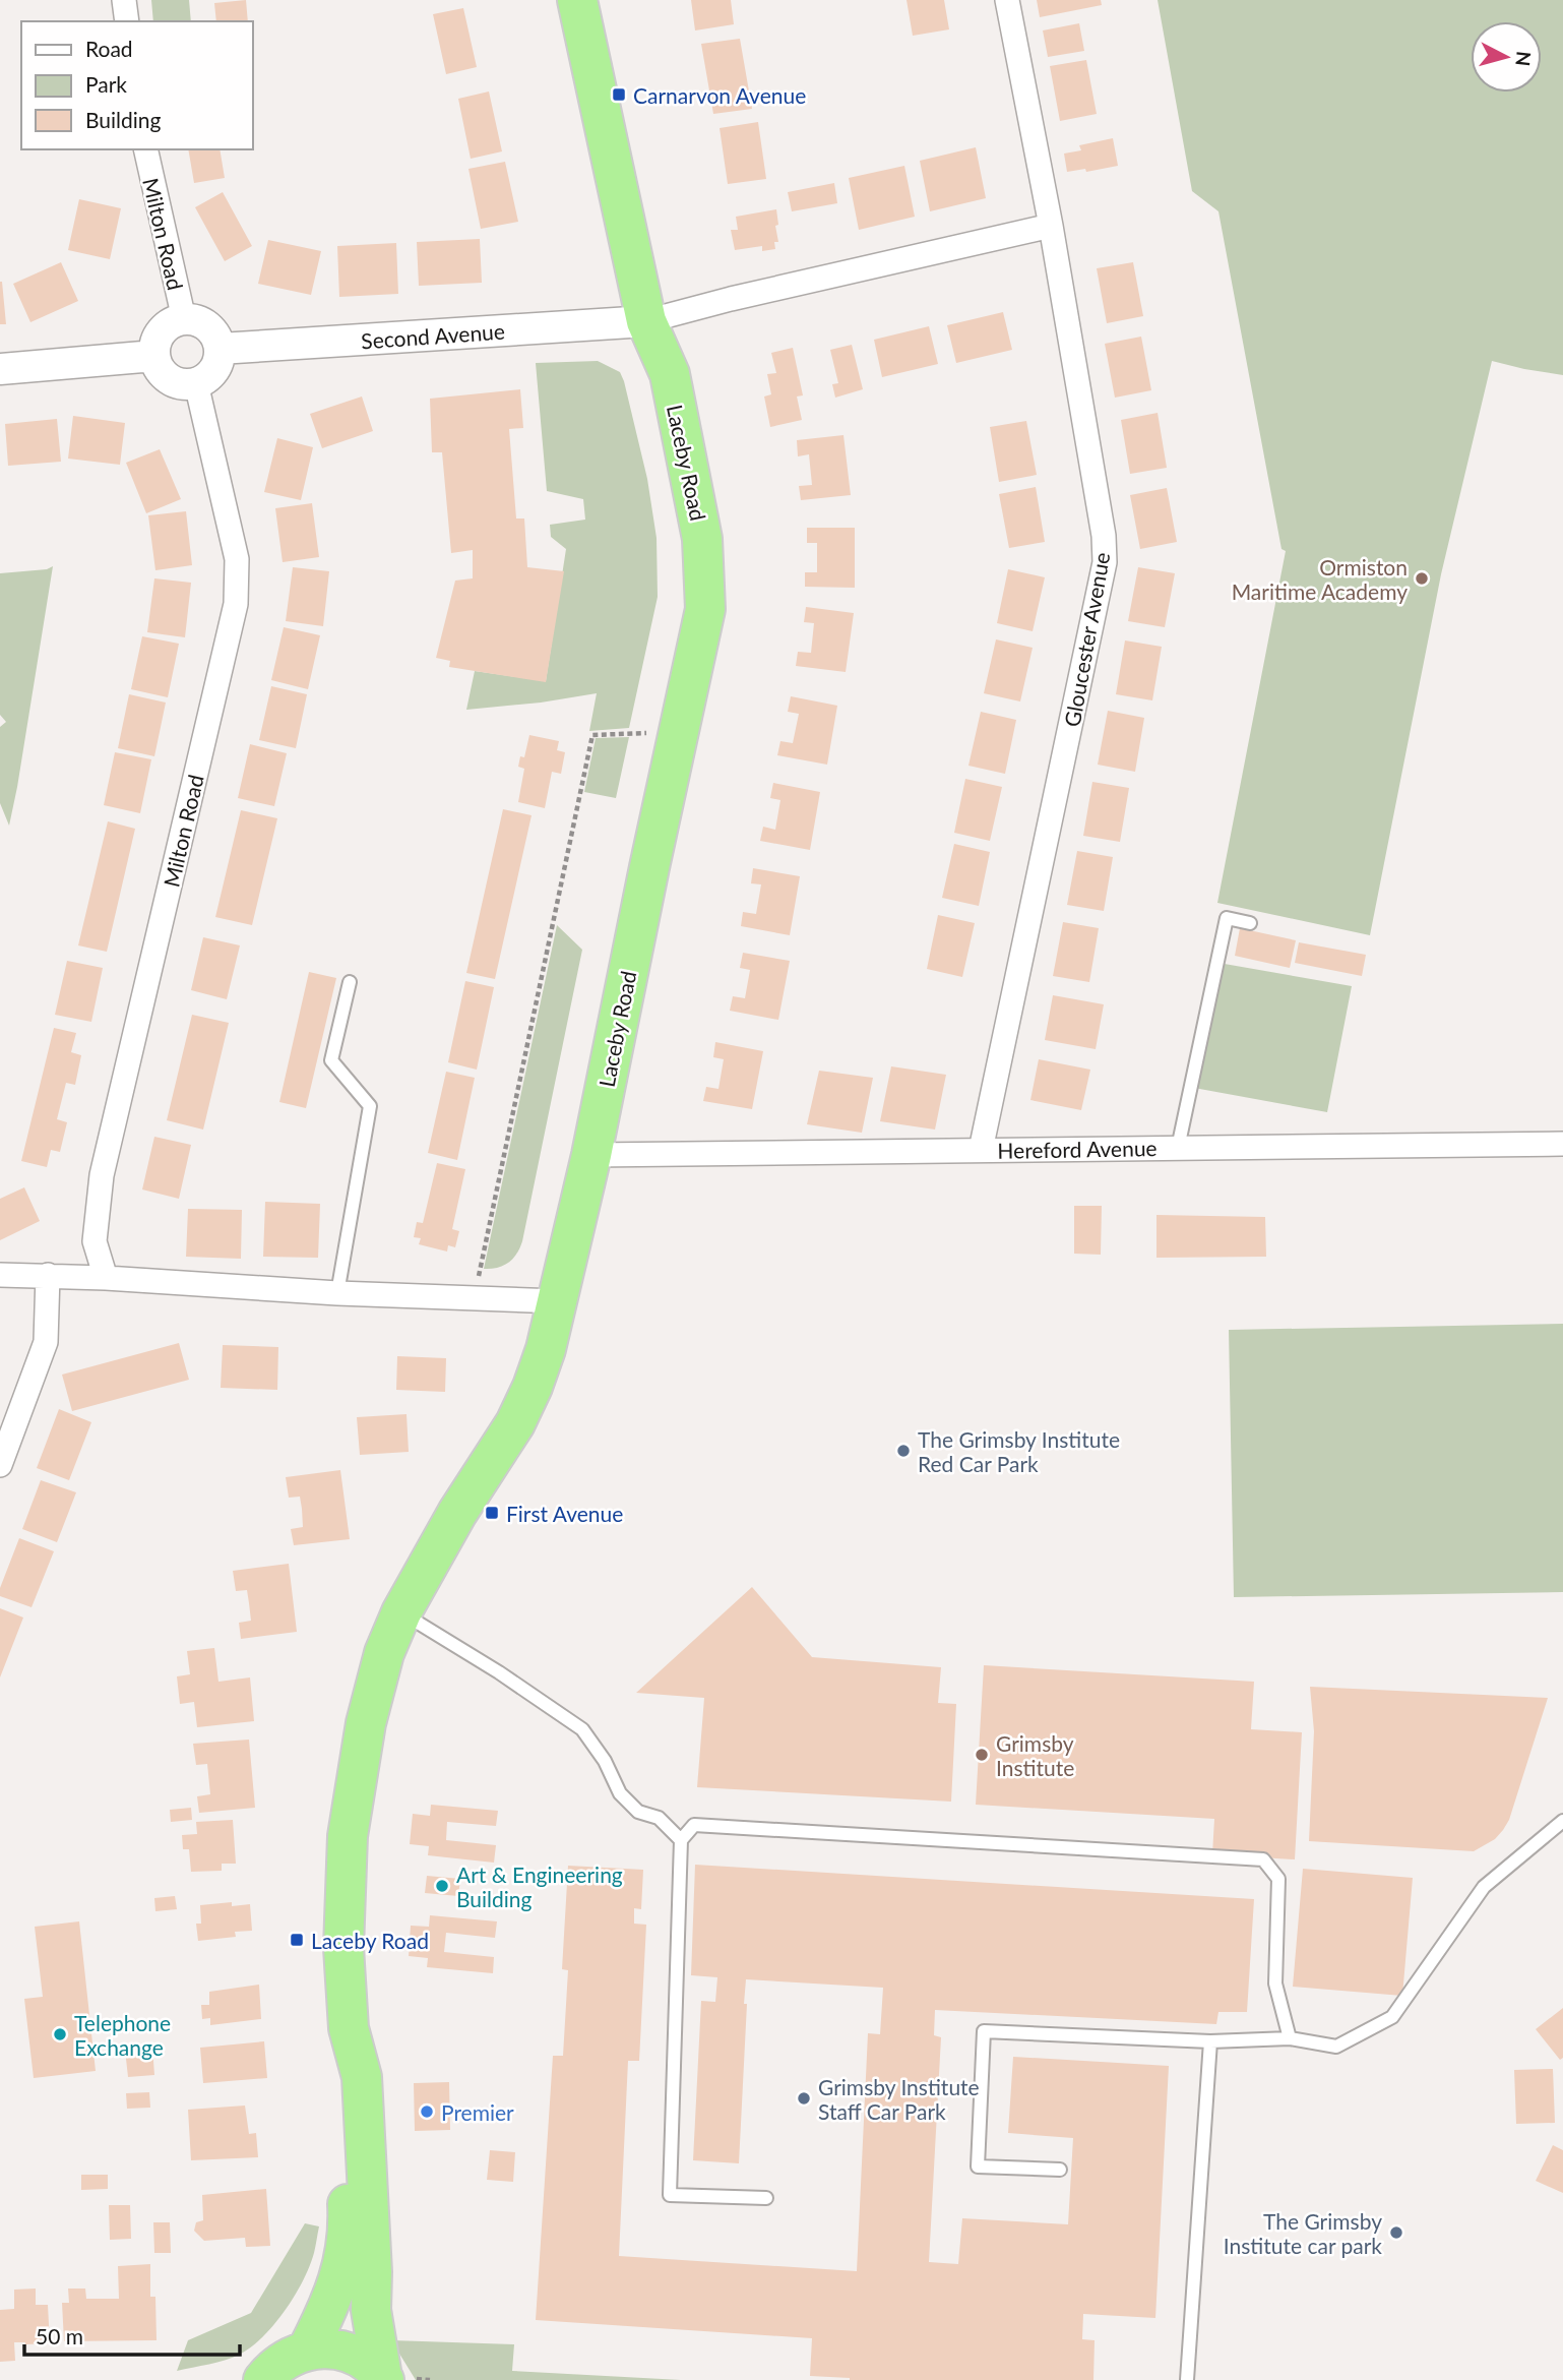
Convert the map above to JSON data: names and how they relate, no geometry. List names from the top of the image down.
{
  "streets": {
    "highway": ["Laceby Road"],
    "street": [
      "Milton Road",
      "Second Avenue",
      "Gloucester Avenue",
      "Hereford Avenue"
    ]
  },
  "crossings": [
    ["Milton Road", "Second Avenue"],
    ["Second Avenue", "Laceby Road"],
    ["Laceby Road", "Hereford Avenue"],
    ["Gloucester Avenue", "Hereford Avenue"]
  ],
  "places": {
    "transit": ["Carnarvon Avenue", "First Avenue", "Laceby Road"],
    "other": [
      "Ormiston Maritime Academy",
      "The Grimsby Institute Red Car Park",
      "Grimsby Institute",
      "Art & Engineering Building",
      "Telephone Exchange",
      "Grimsby Institute Staff Car Park",
      "Premier",
      "The Grimsby Institute car park"
    ]
  },
  "legend": ["Road", "Park", "Building"],
  "scale_bar": "50 m",
  "north": "right"
}
